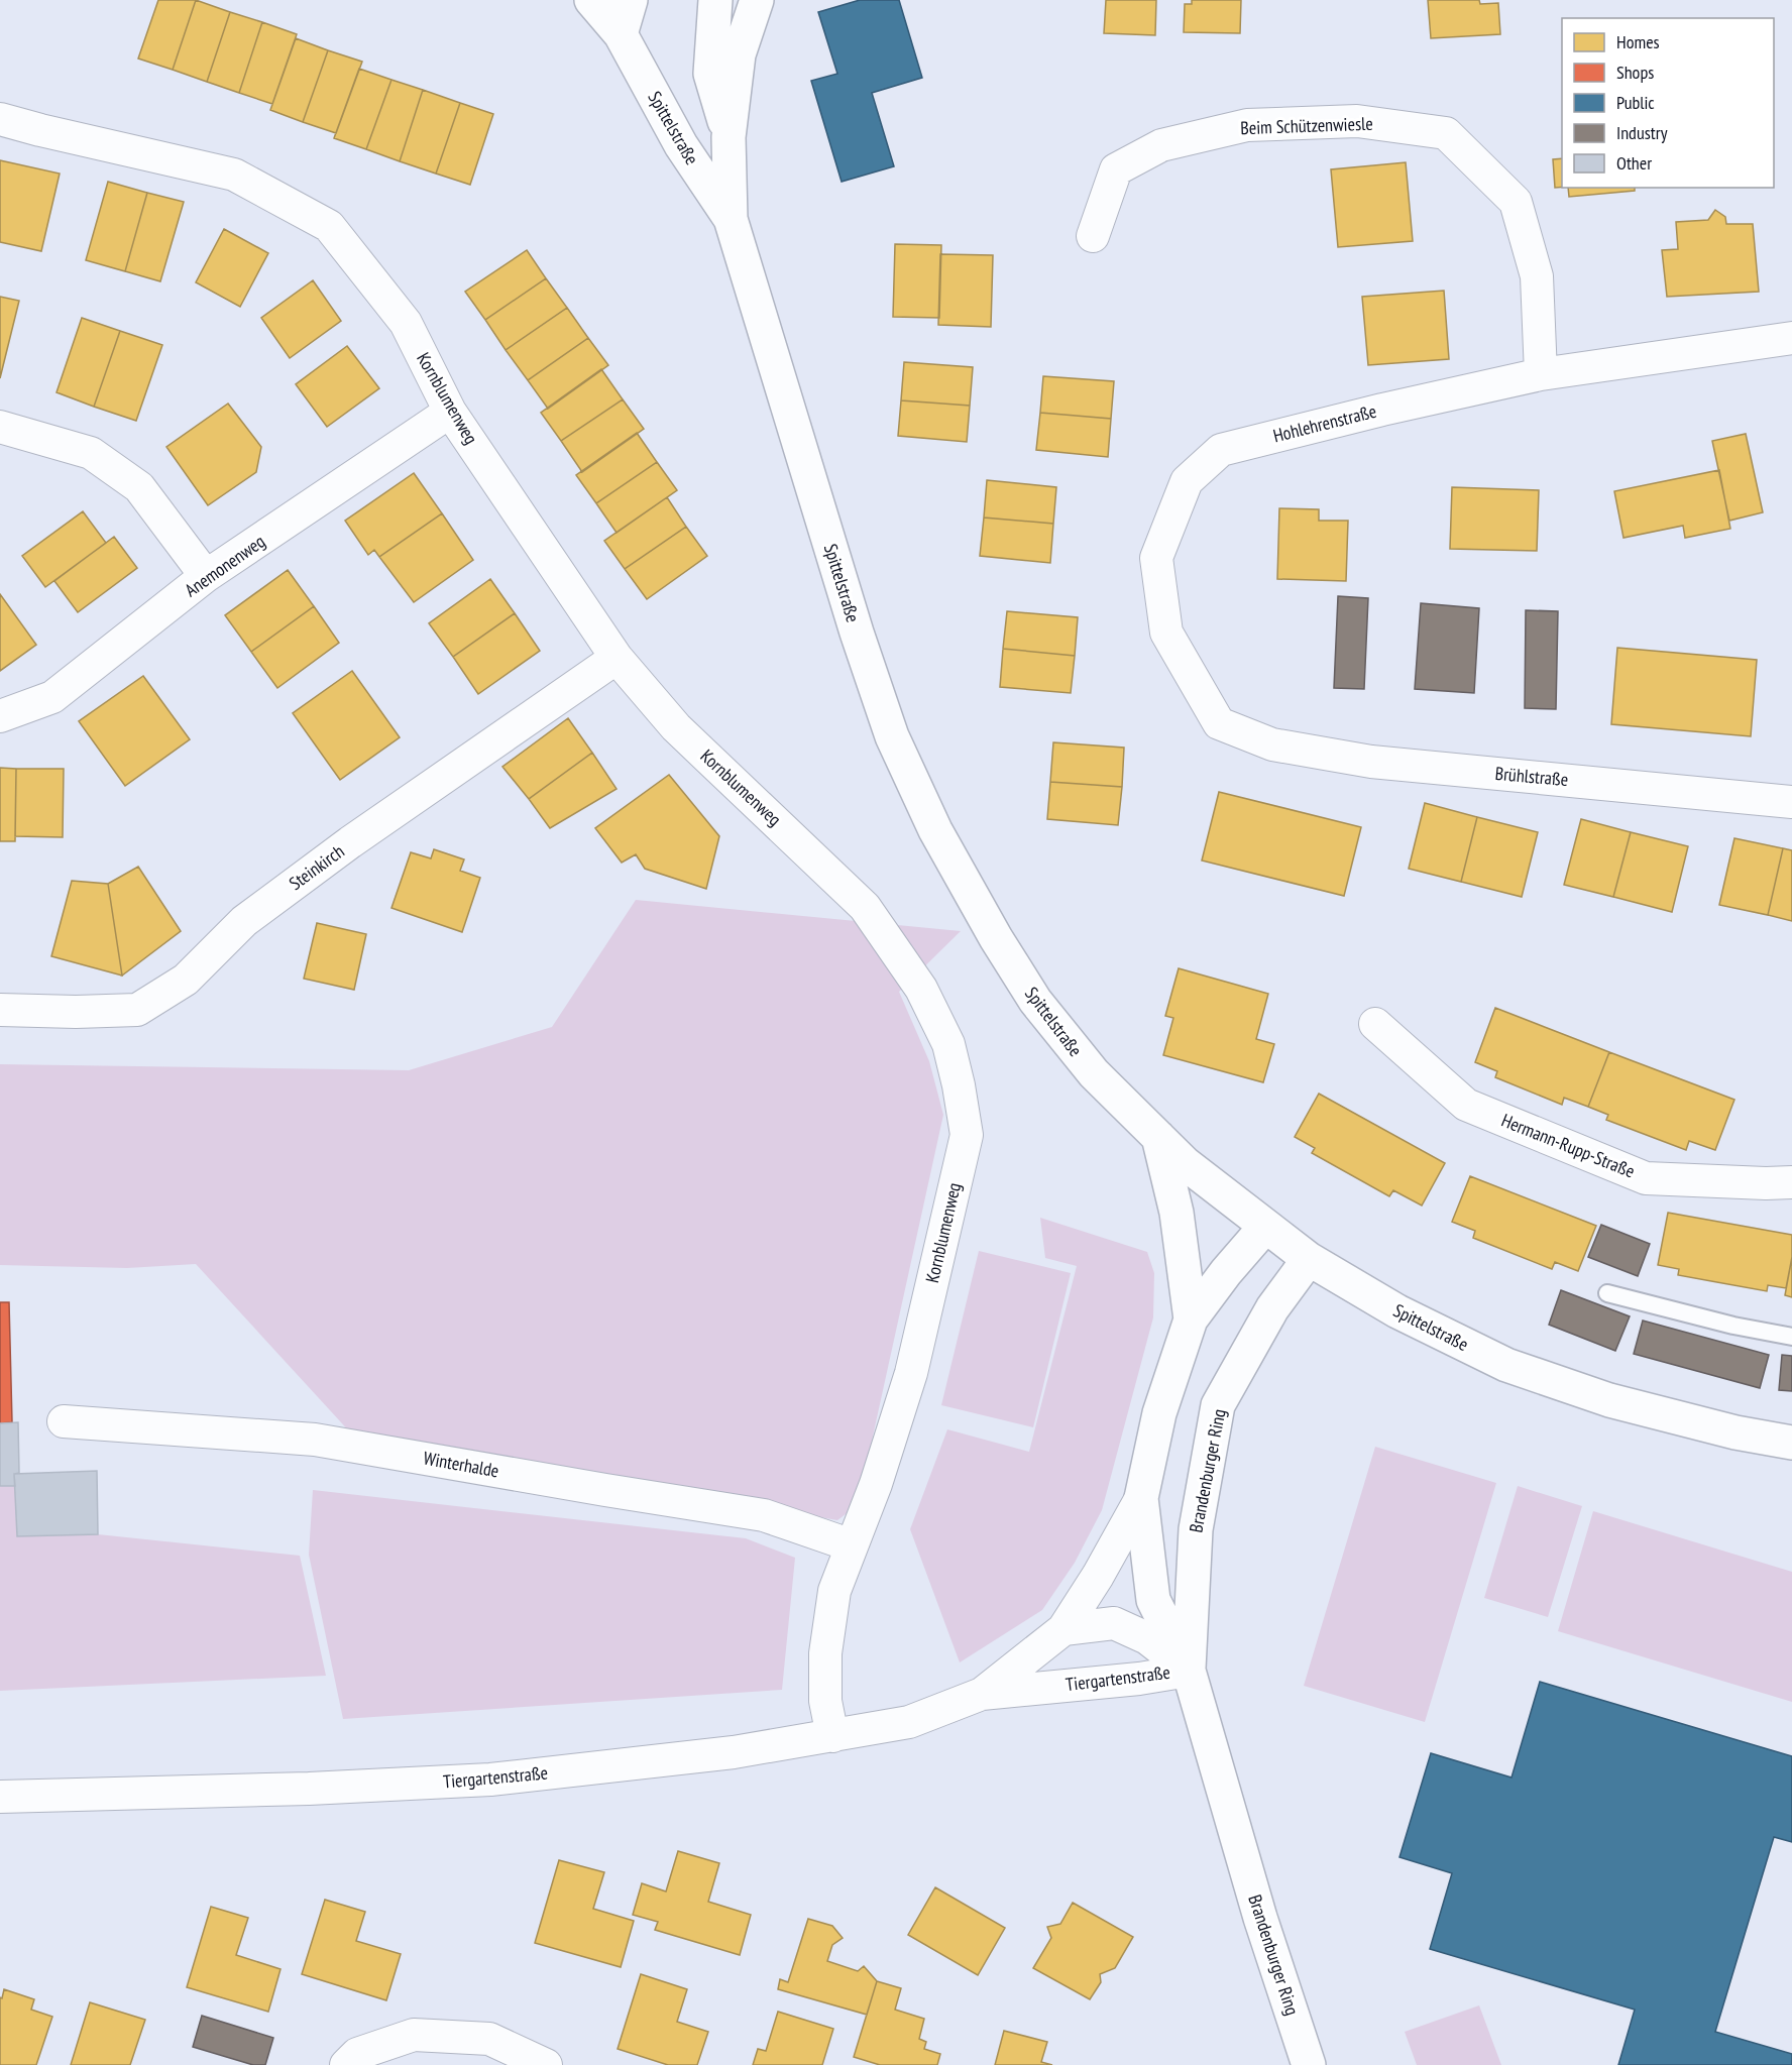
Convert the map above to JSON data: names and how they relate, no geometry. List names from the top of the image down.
{
  "streets": {
    "main road": ["Spittelstraße", "Brandenburger Ring"],
    "street": [
      "Beim Schützenwiesle",
      "Kornblumenweg",
      "Hohlehrenstraße",
      "Anemonenweg",
      "Brühlstraße",
      "Steinkirch",
      "Hermann-Rupp-Straße",
      "Winterhalde",
      "Tiergartenstraße"
    ]
  },
  "crossings": [
    ["Beim Schützenwiesle", "Hohlehrenstraße"],
    ["Spittelstraße", "Brandenburger Ring"],
    ["Kornblumenweg", "Anemonenweg"],
    ["Kornblumenweg", "Steinkirch"],
    ["Kornblumenweg", "Winterhalde"],
    ["Kornblumenweg", "Tiergartenstraße"],
    ["Hohlehrenstraße", "Brühlstraße"],
    ["Brandenburger Ring", "Tiergartenstraße"]
  ],
  "legend": [
    "Homes",
    "Shops",
    "Public",
    "Industry",
    "Other"
  ]
}
